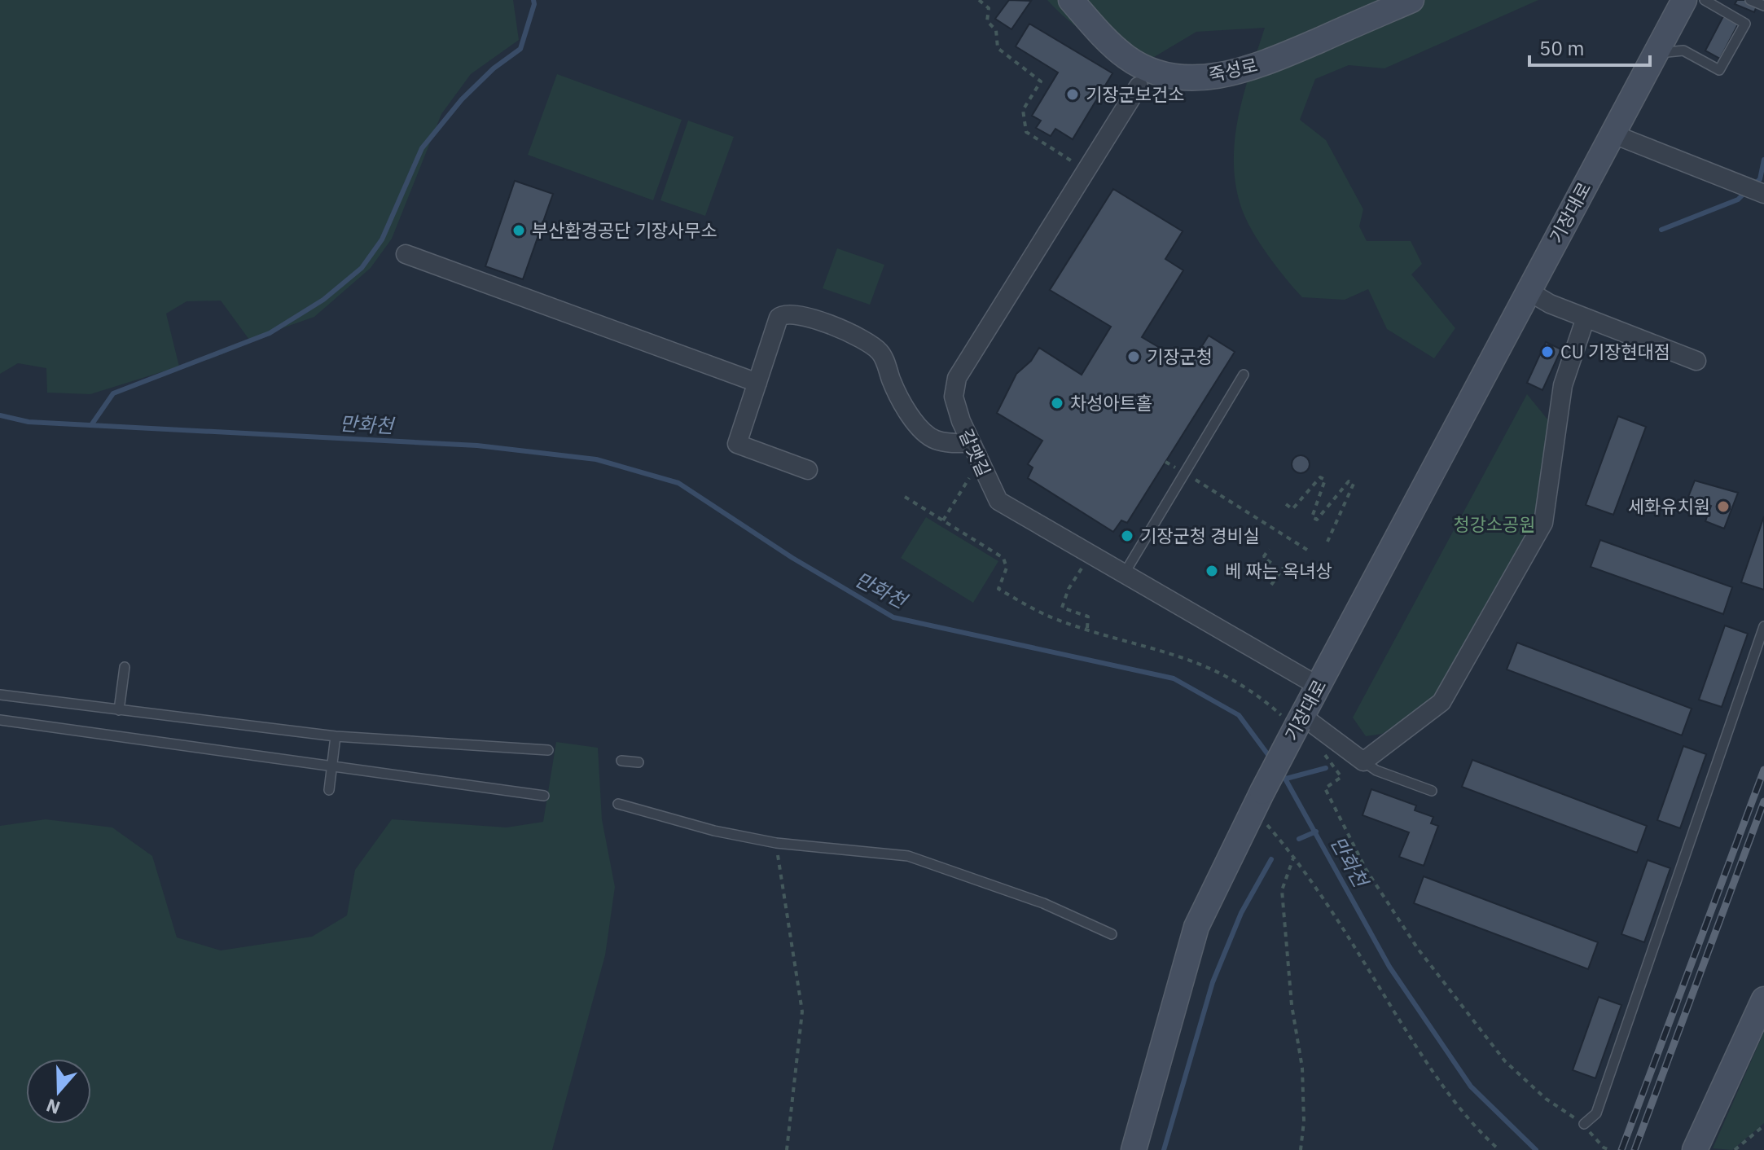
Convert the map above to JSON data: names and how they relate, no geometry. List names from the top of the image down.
{
  "streets": {
    "main road": ["죽성로", "기장대로"],
    "street": ["갈맷길"]
  },
  "crossings": [
    ["기장대로", "갈맷길"]
  ],
  "water": ["만화천"],
  "parks": ["청강소공원"],
  "places": [
    "기장군보건소",
    "부산환경공단 기장사무소",
    "CU 기장현대점",
    "기장군청",
    "차성아트홀",
    "세화유치원",
    "기장군청 경비실",
    "베 짜는 옥녀상"
  ],
  "scale_bar": "50 m",
  "north": "bottom"
}
